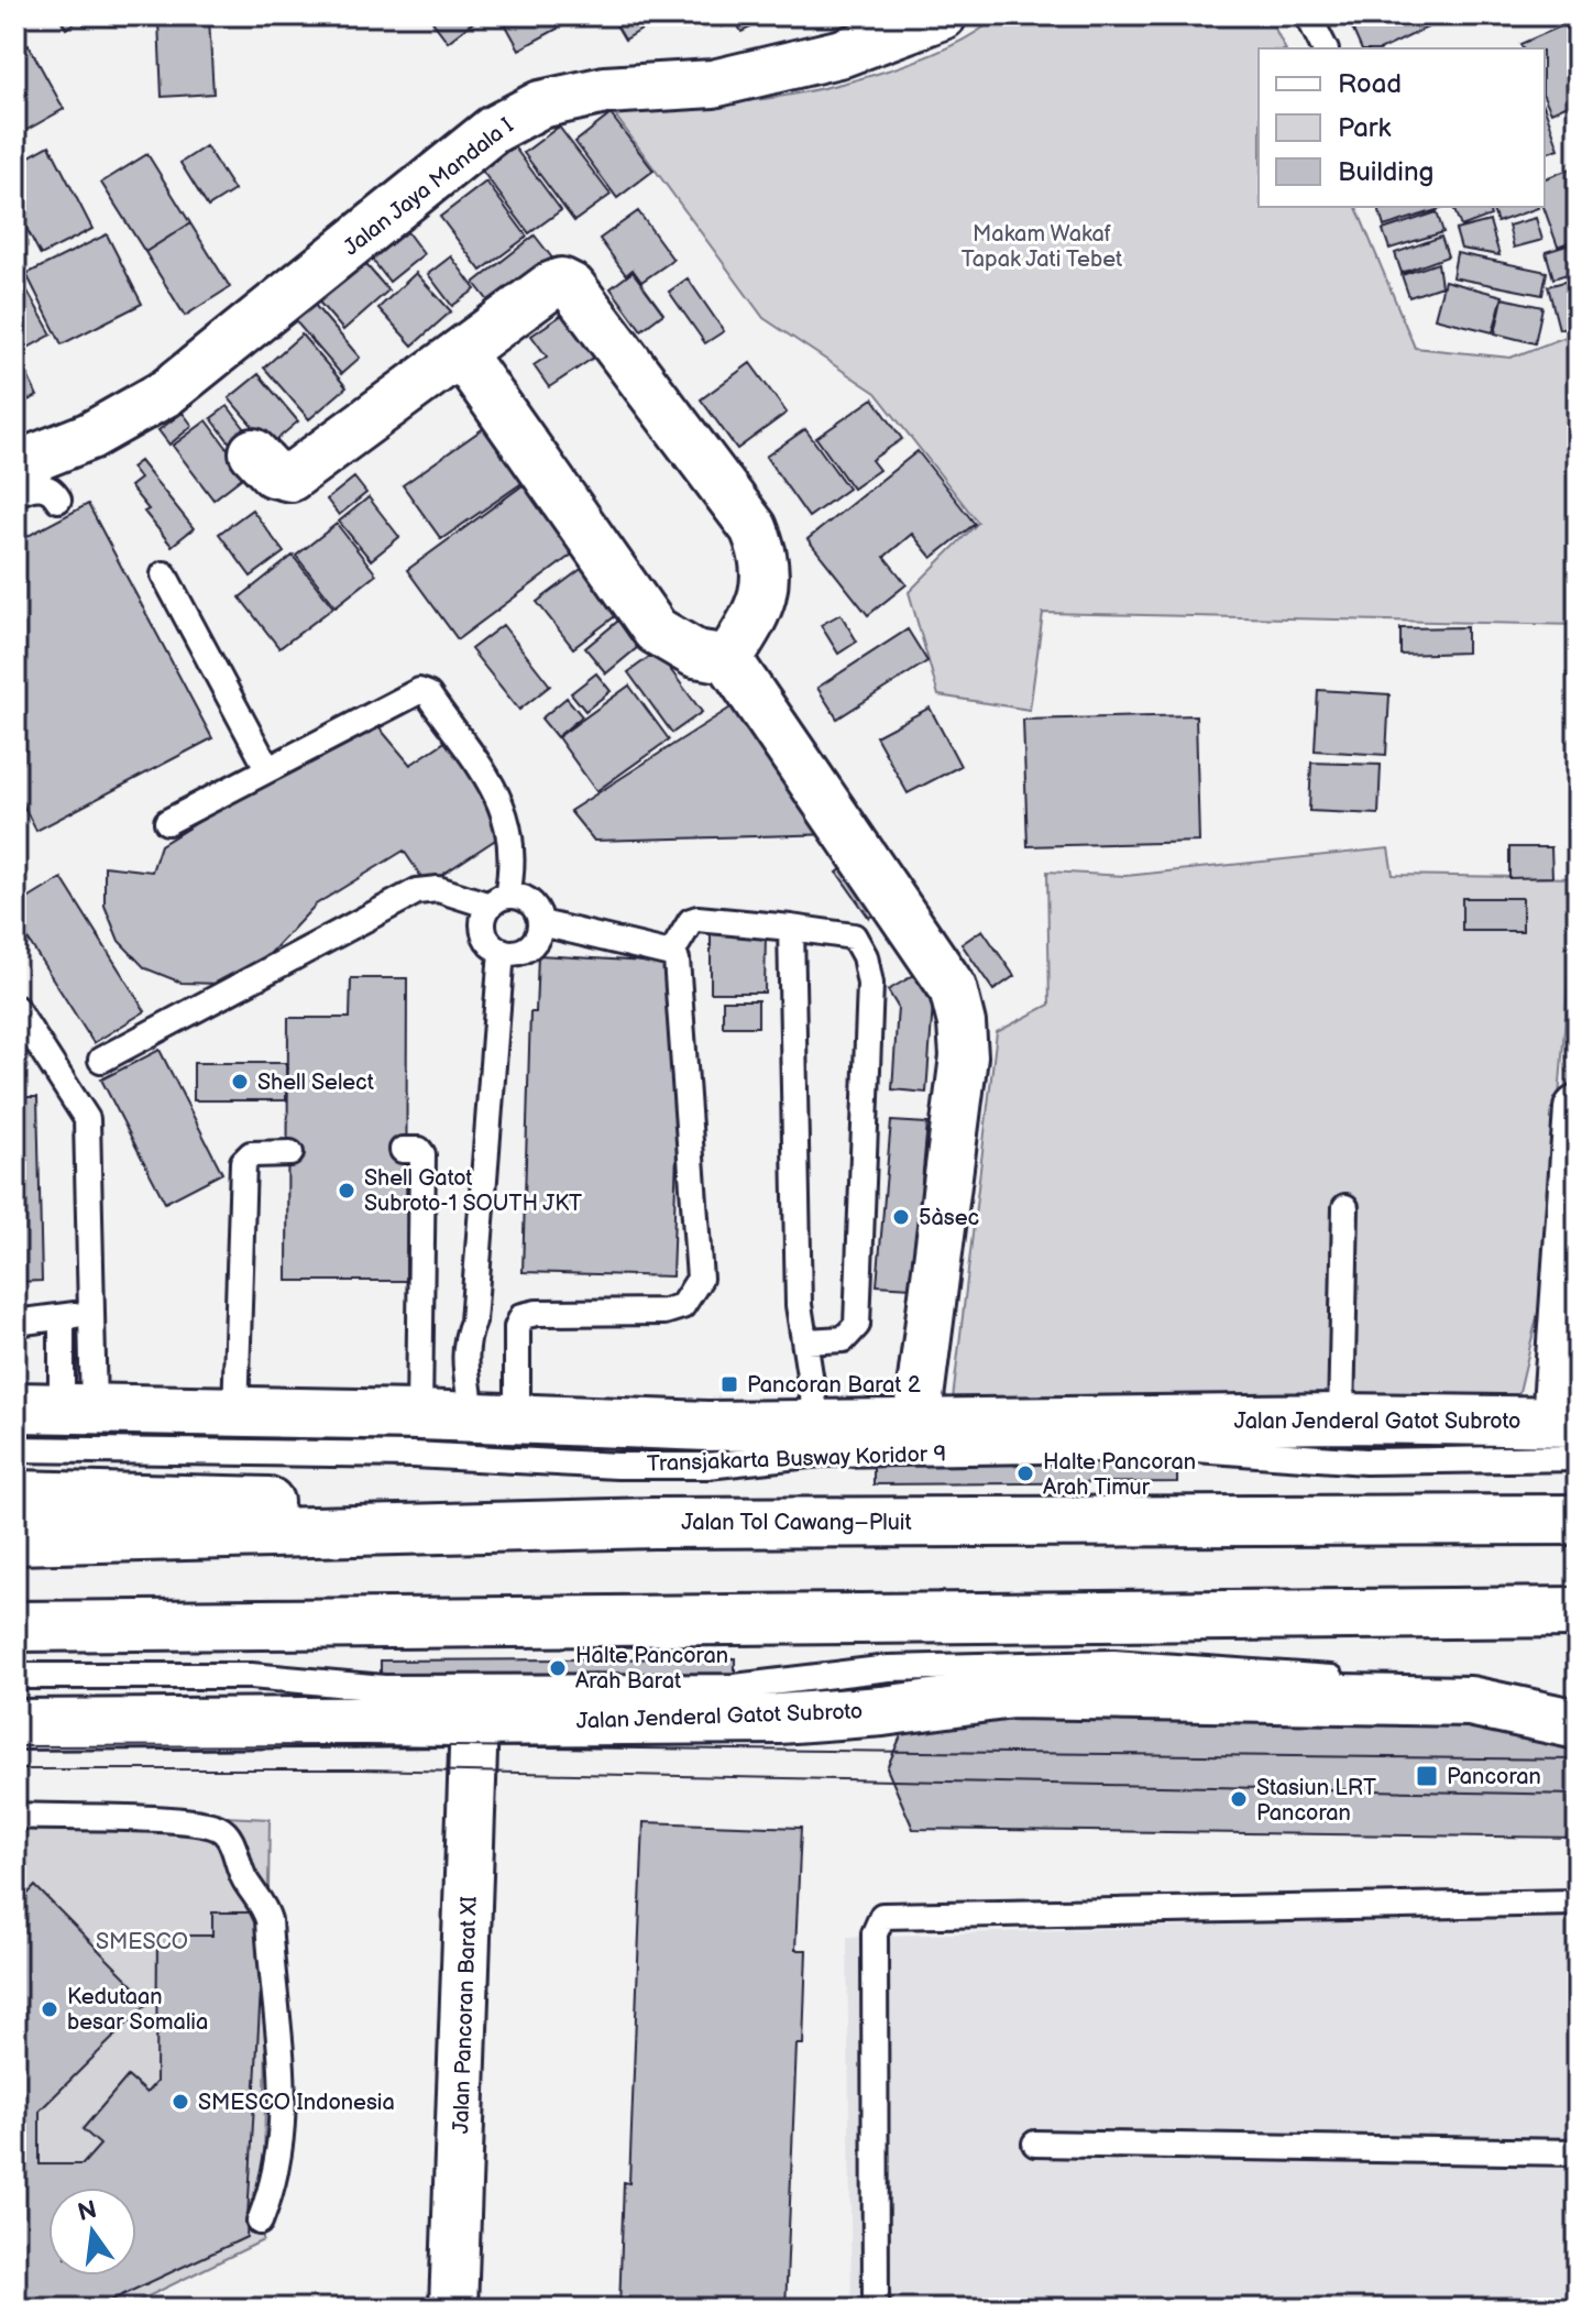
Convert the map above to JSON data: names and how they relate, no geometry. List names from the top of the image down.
{
  "streets": {
    "highway": ["Jalan Jenderal Gatot Subroto", "Jalan Tol Cawang–Pluit"],
    "street": ["Jalan Jaya Mandala I", "Jalan Pancoran Barat XI"],
    "lane": ["Transjakarta Busway Koridor 9"]
  },
  "crossings": [
    ["Jalan Jenderal Gatot Subroto", "Transjakarta Busway Koridor 9"],
    ["Jalan Jenderal Gatot Subroto", "Jalan Pancoran Barat XI"]
  ],
  "parks": ["Makam Wakaf Tapak Jati Tebet", "SMESCO"],
  "places": {
    "other": [
      "Shell Select",
      "Shell Gatot Subroto-1 SOUTH JKT",
      "5àsec",
      "Halte Pancoran Arah Timur",
      "Halte Pancoran Arah Barat",
      "Stasiun LRT Pancoran",
      "Kedutaan besar Somalia",
      "SMESCO Indonesia"
    ],
    "transit": ["Pancoran Barat 2", "Pancoran"]
  },
  "legend": ["Road", "Park", "Building"],
  "north": "top"
}
